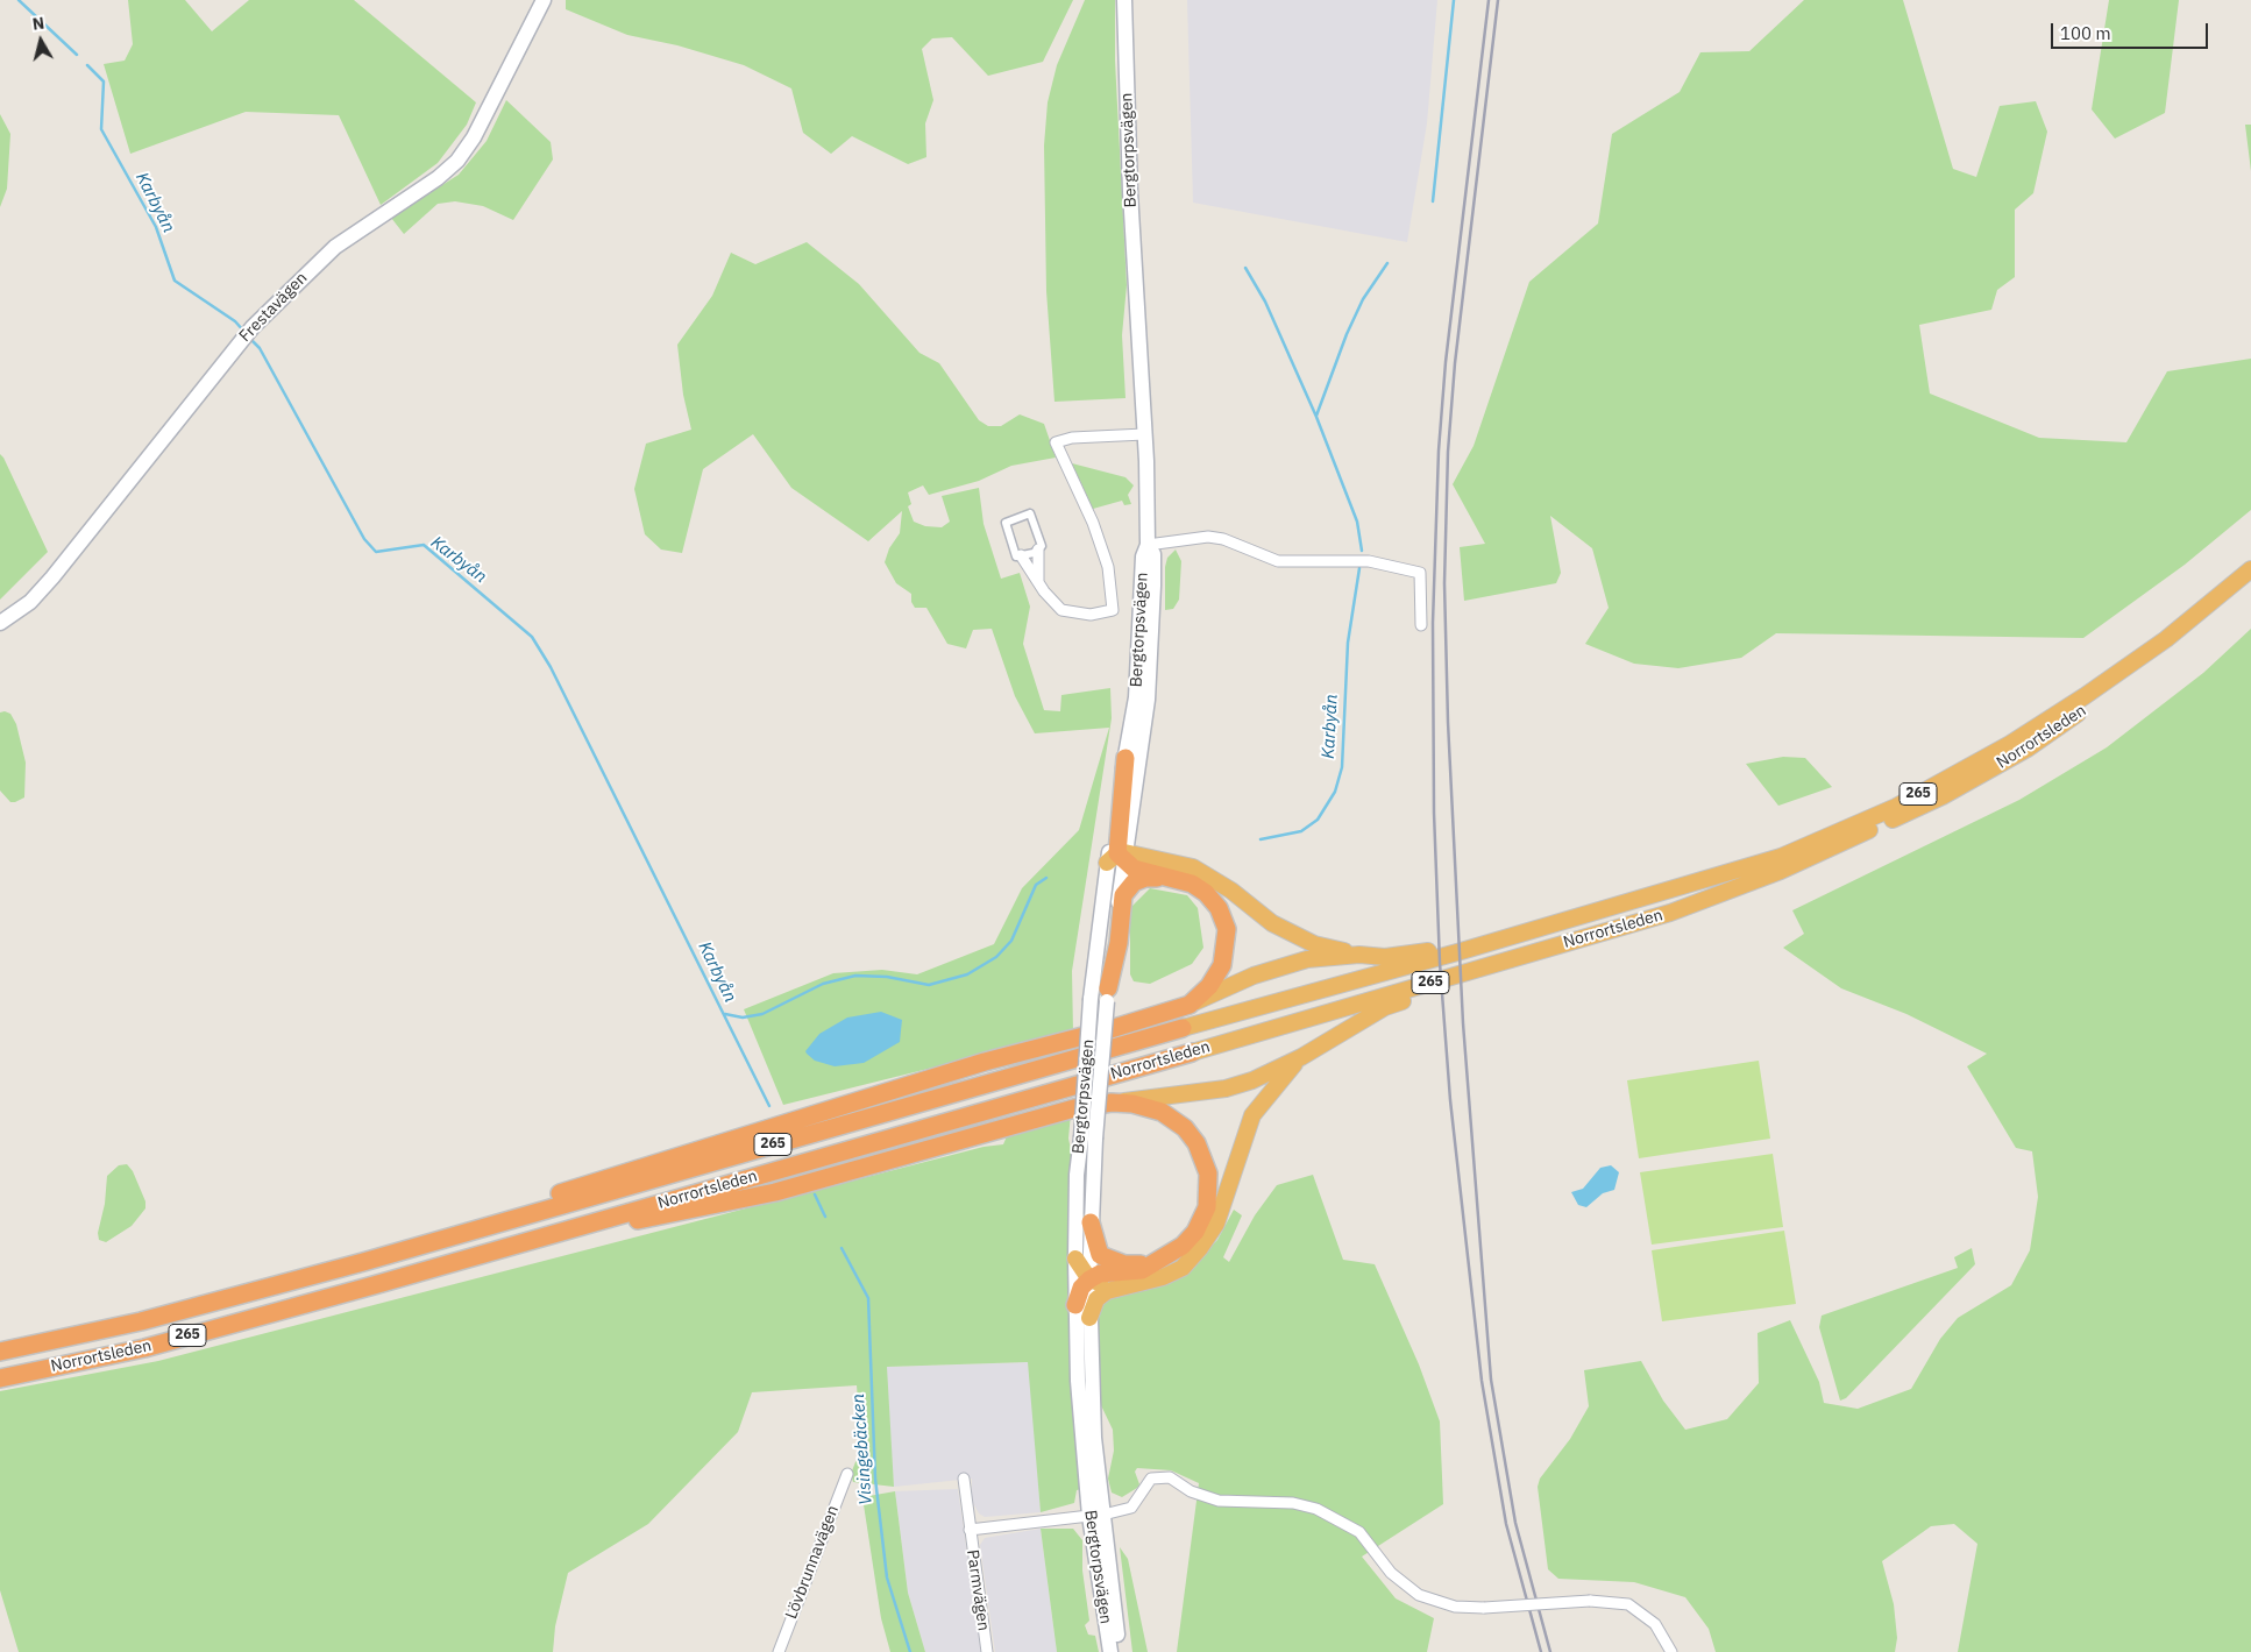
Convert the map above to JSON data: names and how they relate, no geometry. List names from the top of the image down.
{
  "streets": {
    "highway": ["Norrortsleden", "265"],
    "main road": ["Bergtorpsvägen", "Frestavägen"],
    "street": ["Lövbrunnavägen", "Parmvägen"]
  },
  "crossings": [
    ["Bergtorpsvägen", "Parmvägen"]
  ],
  "water": ["Karbyån", "Visingebäcken"],
  "scale_bar": "100 m",
  "north": "top"
}
